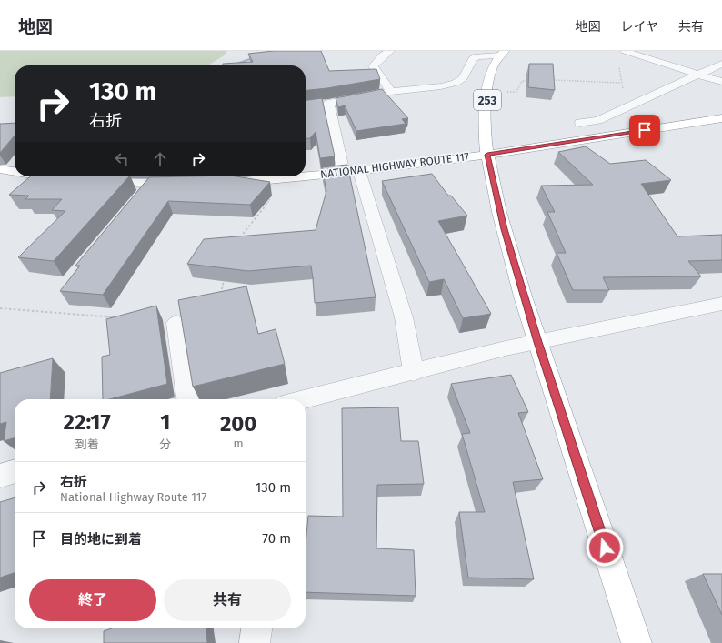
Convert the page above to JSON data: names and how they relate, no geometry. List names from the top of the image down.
{
  "streets": {
    "highway": ["253", "NATIONAL HIGHWAY ROUTE 117"]
  },
  "crossings": [
    ["253", "NATIONAL HIGHWAY ROUTE 117"]
  ],
  "page": {
    "header": "地図",
    "nav": ["地図", "レイヤ", "共有"],
    "turn": ["130 m", "右折"],
    "eta": [
      "22:17",
      "到着",
      "1",
      "分",
      "200",
      "m"
    ],
    "list": [
      {
        "name": "右折",
        "note": "National Highway Route 117",
        "value": "130 m"
      },
      {
        "name": "目的地に到着",
        "value": "70 m"
      }
    ],
    "buttons": ["終了", "共有"]
  }
}
